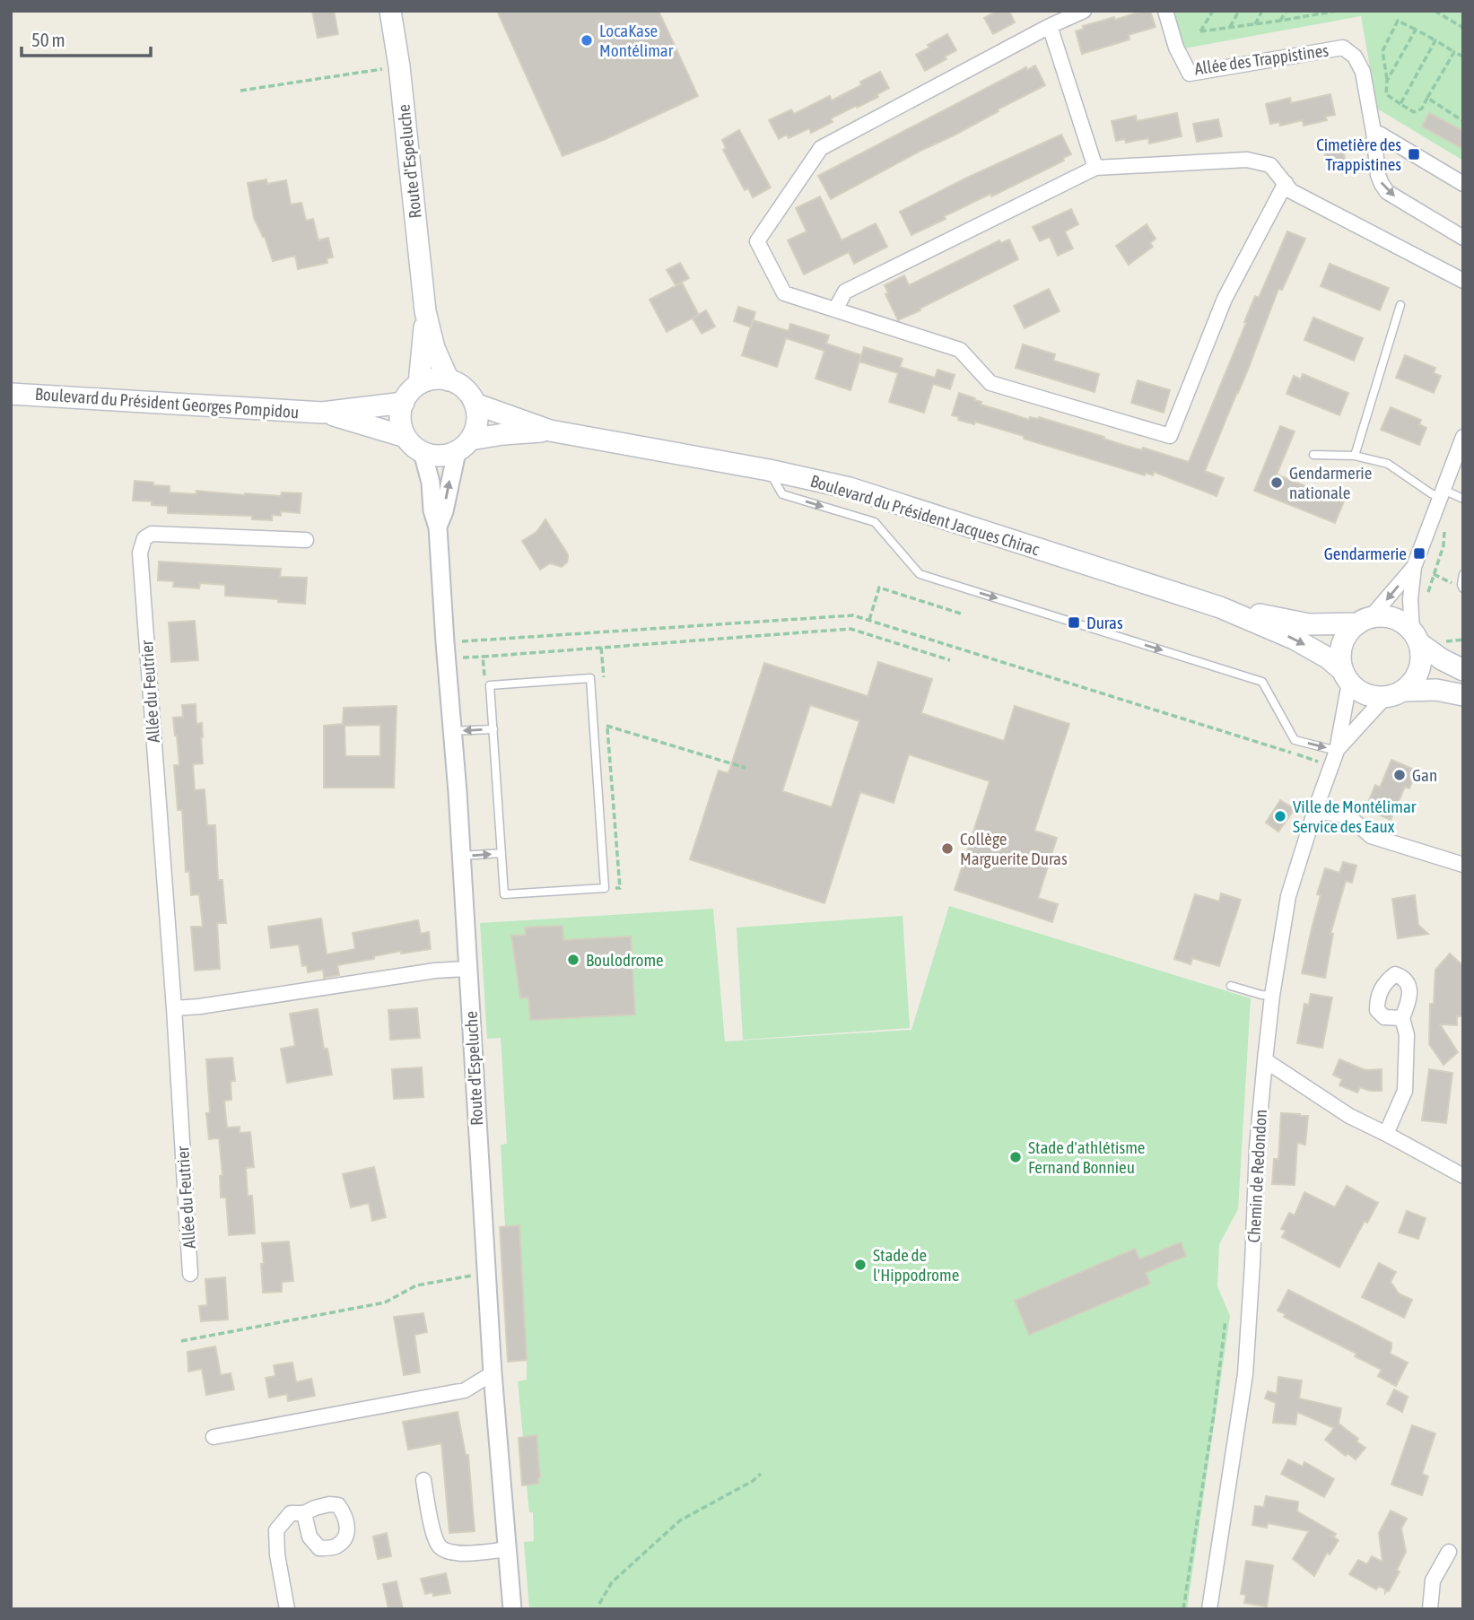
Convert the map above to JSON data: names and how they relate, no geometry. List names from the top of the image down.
{
  "streets": {
    "main road": ["Route d'Espeluche", "Boulevard du Président Georges Pompidou", "Boulevard du Président Jacques Chirac"],
    "street": ["Allée des Trappistines", "Allée du Feutrier", "Chemin de Redondon"]
  },
  "crossings": [
    ["Route d'Espeluche", "Boulevard du Président Georges Pompidou"],
    ["Route d'Espeluche", "Boulevard du Président Jacques Chirac"],
    ["Boulevard du Président Georges Pompidou", "Boulevard du Président Jacques Chirac"],
    ["Boulevard du Président Jacques Chirac", "Chemin de Redondon"]
  ],
  "places": {
    "other": [
      "LocaKase Montélimar",
      "Gendarmerie nationale",
      "Gan",
      "Ville de Montélimar Service des Eaux",
      "Collège Marguerite Duras",
      "Boulodrome",
      "Stade d'athlétisme Fernand Bonnieu",
      "Stade de l'Hippodrome"
    ],
    "transit": ["Cimetière des Trappistines", "Gendarmerie", "Duras"]
  },
  "scale_bar": "50 m"
}
